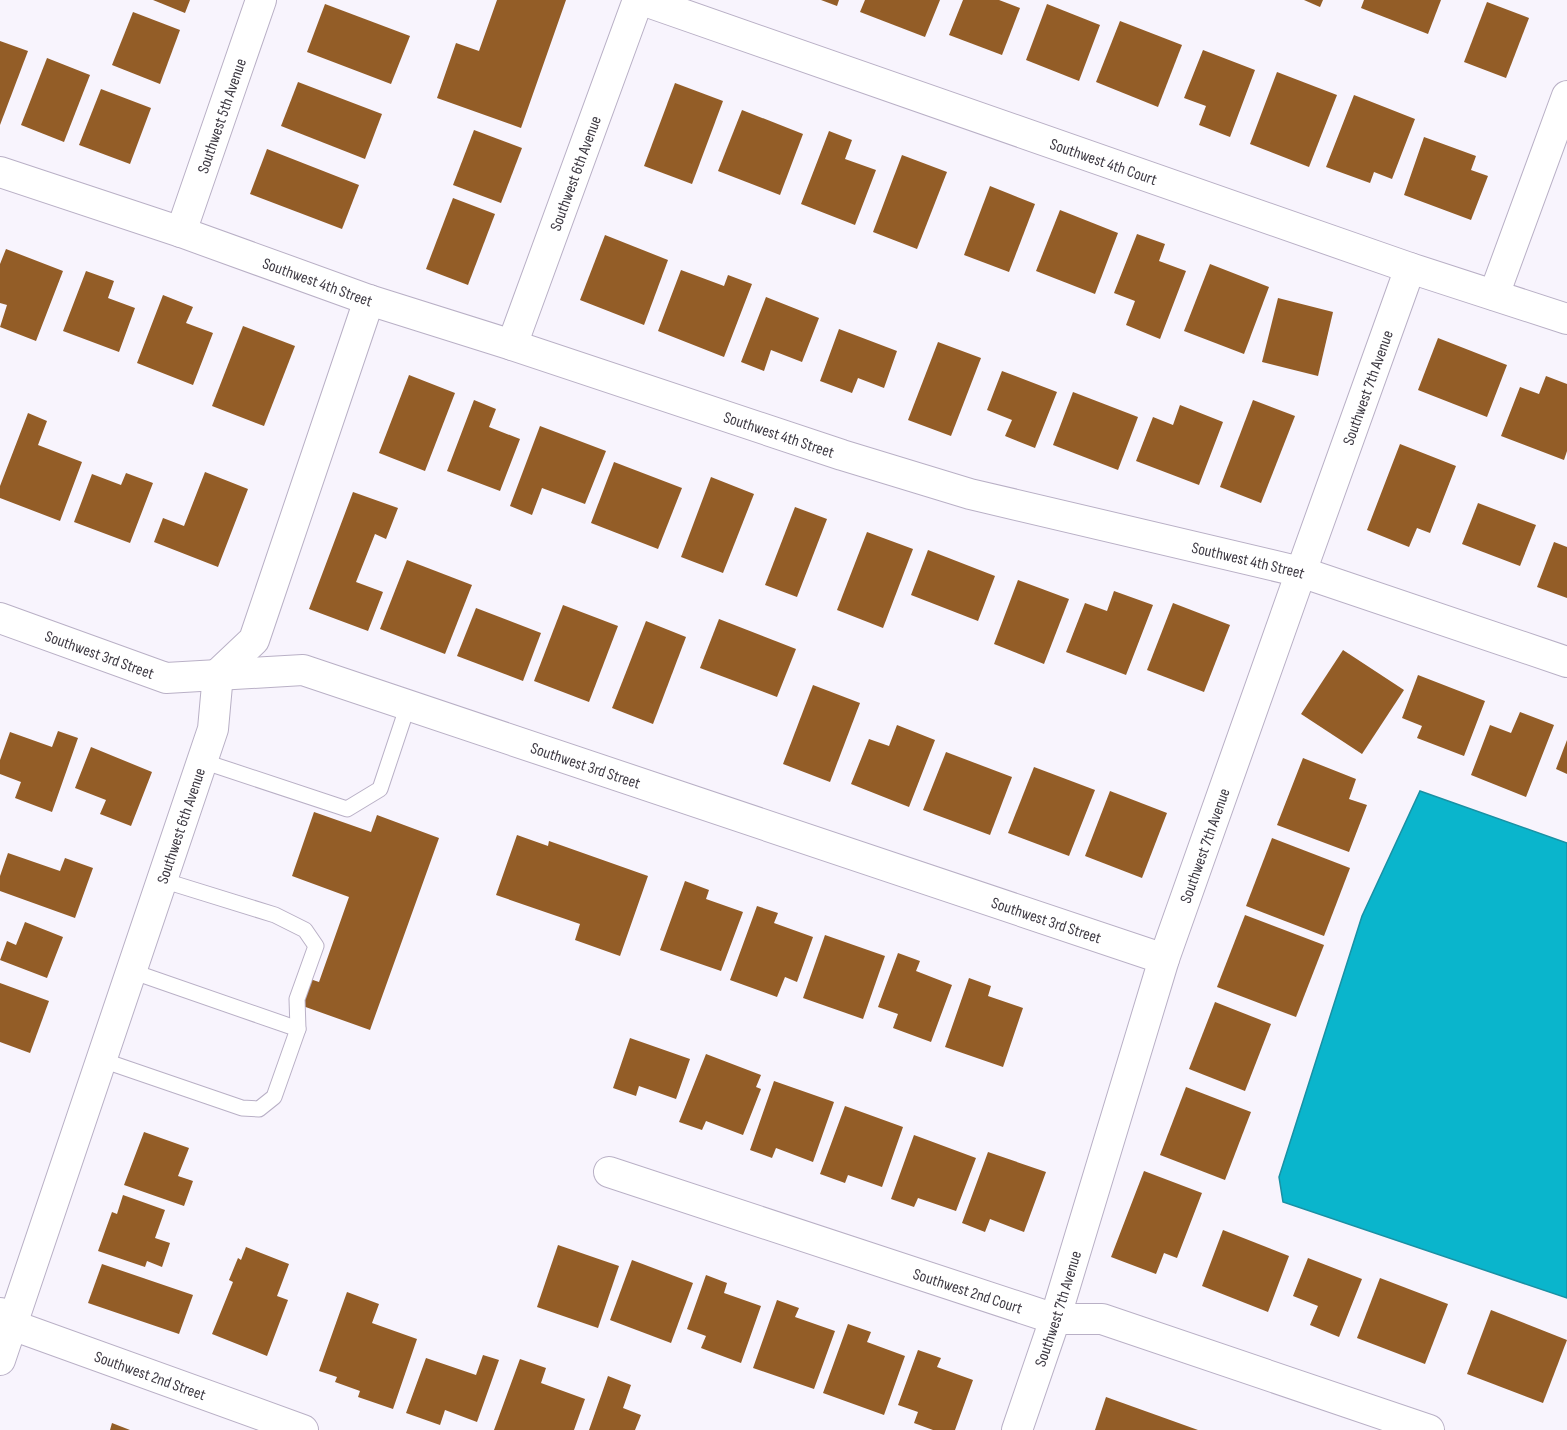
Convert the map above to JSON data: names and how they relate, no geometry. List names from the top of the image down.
{
  "streets": {
    "street": [
      "Southwest 5th Avenue",
      "Southwest 4th Court",
      "Southwest 6th Avenue",
      "Southwest 4th Street",
      "Southwest 7th Avenue",
      "Southwest 3rd Street",
      "Southwest 2nd Court",
      "Southwest 2nd Street"
    ]
  },
  "crossings": [
    ["Southwest 5th Avenue", "Southwest 4th Street"],
    ["Southwest 4th Court", "Southwest 6th Avenue"],
    ["Southwest 4th Court", "Southwest 7th Avenue"],
    ["Southwest 6th Avenue", "Southwest 4th Street"],
    ["Southwest 6th Avenue", "Southwest 3rd Street"],
    ["Southwest 6th Avenue", "Southwest 2nd Street"],
    ["Southwest 4th Street", "Southwest 7th Avenue"],
    ["Southwest 7th Avenue", "Southwest 3rd Street"],
    ["Southwest 7th Avenue", "Southwest 2nd Court"]
  ]
}
